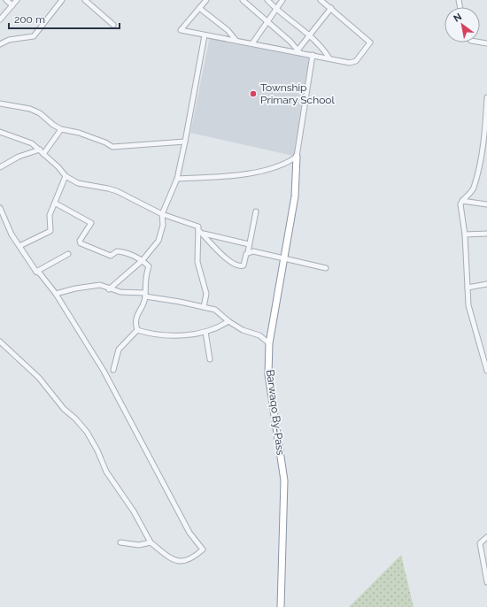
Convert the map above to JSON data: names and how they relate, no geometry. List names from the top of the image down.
{
  "streets": {
    "highway": ["Barwaqo By-Pass"]
  },
  "places": ["Township Primary School"],
  "scale_bar": "200 m",
  "north": "top left"
}
